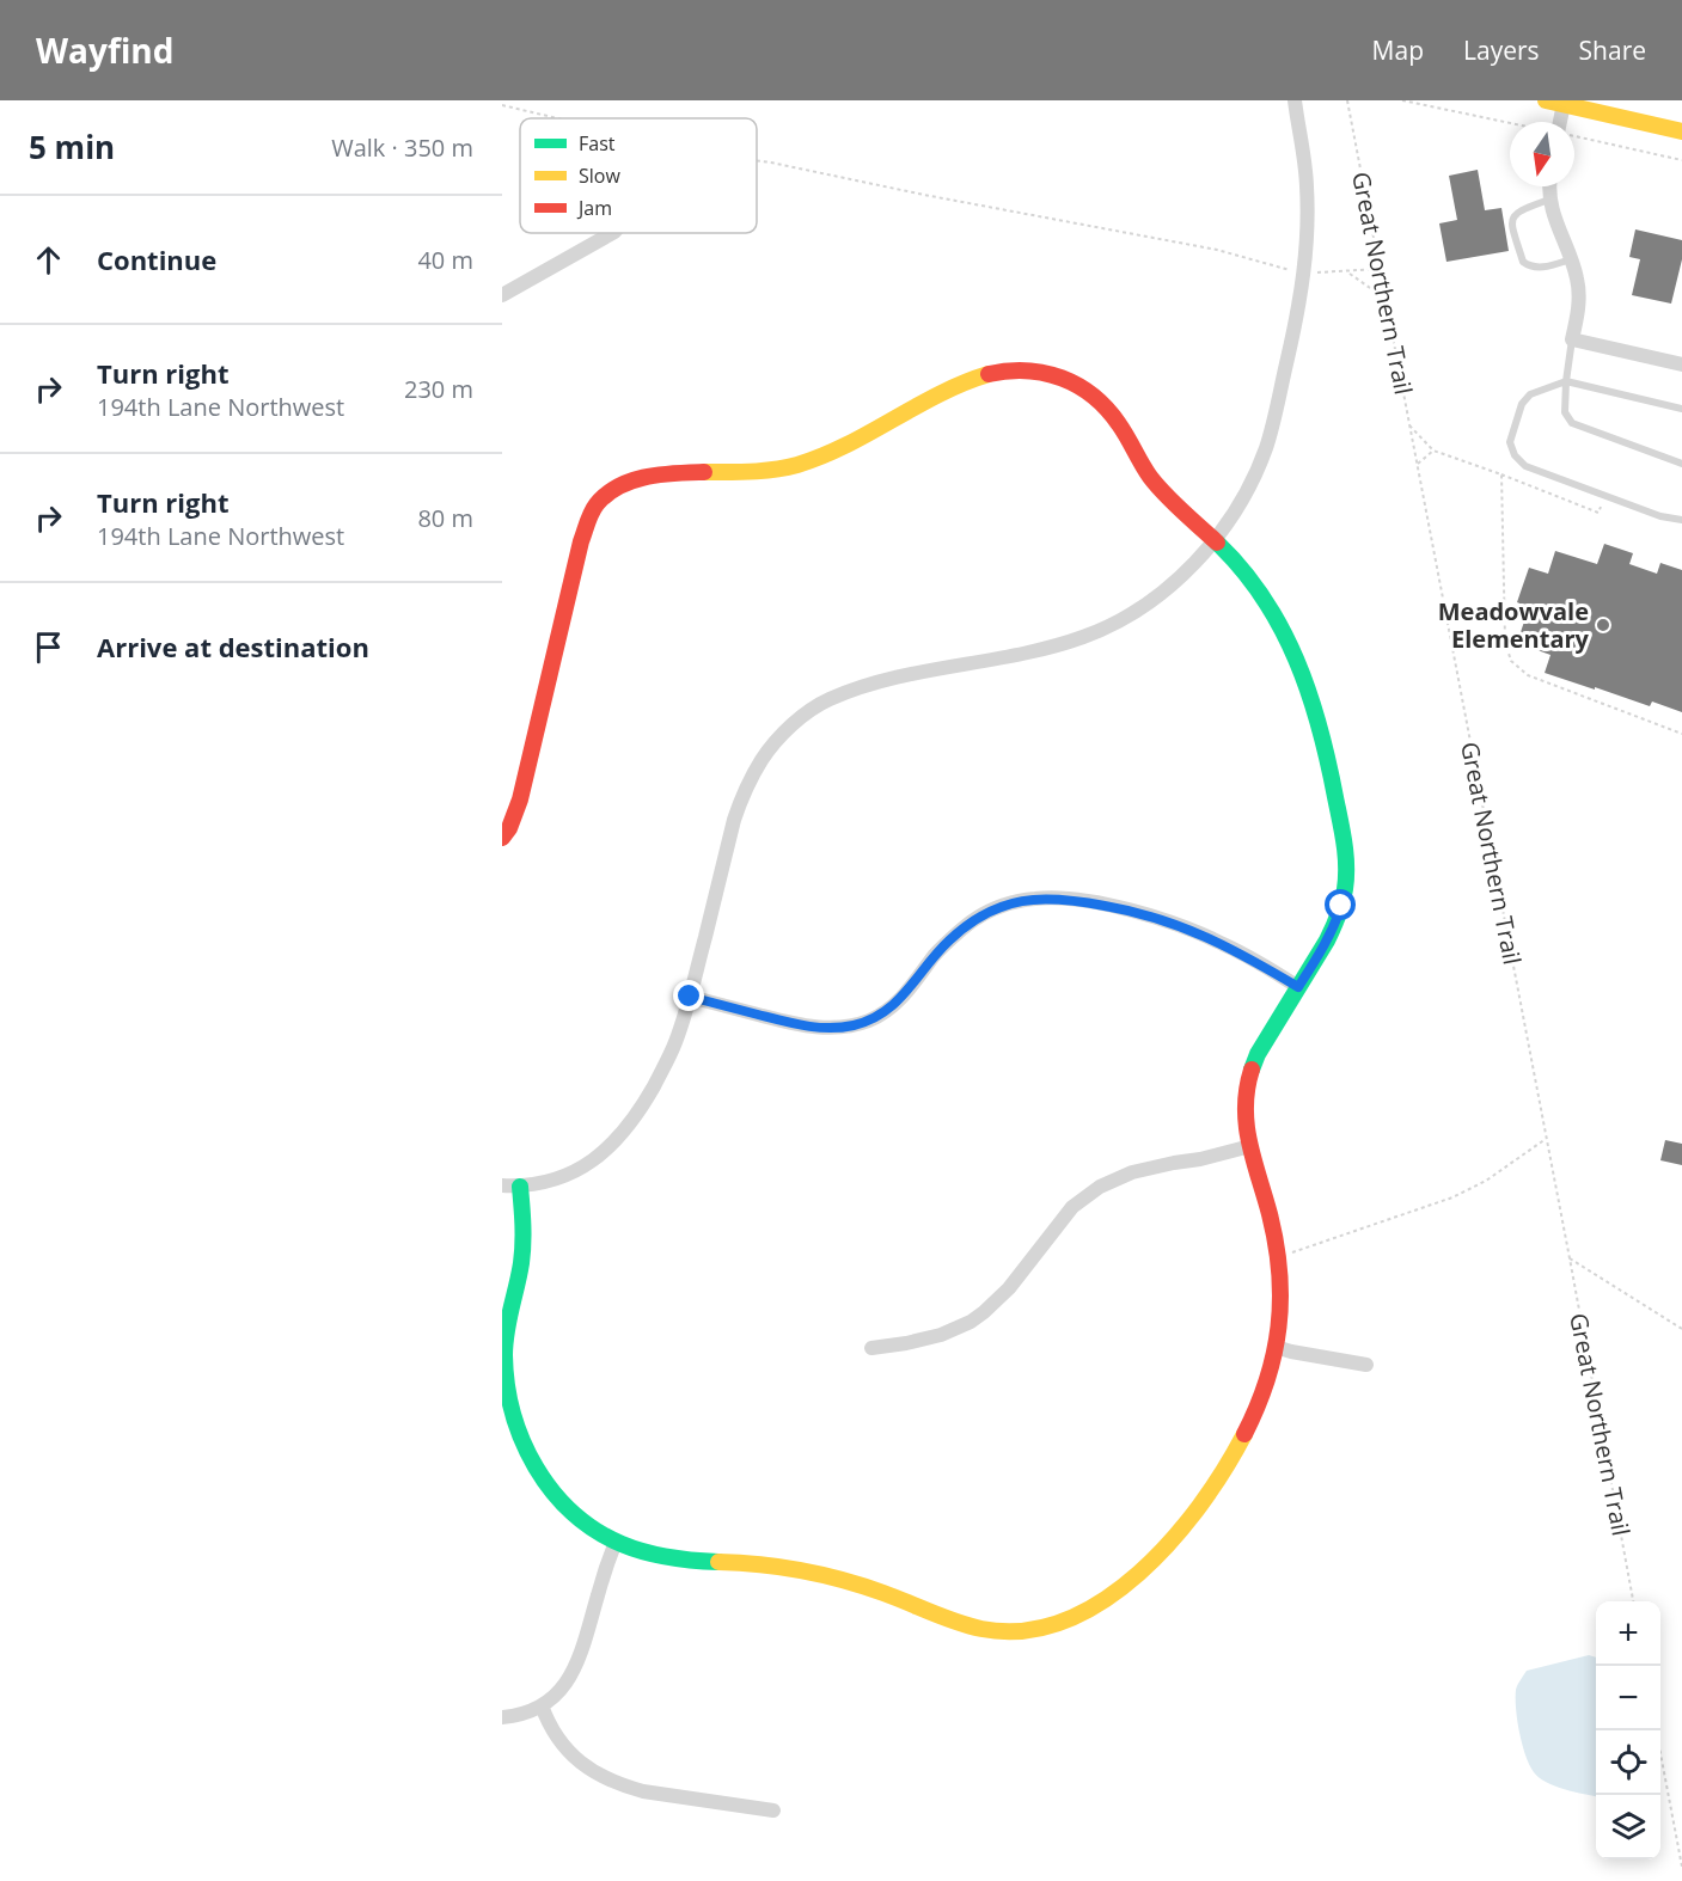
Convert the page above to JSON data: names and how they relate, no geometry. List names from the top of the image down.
{
  "streets": {
    "path": ["Great Northern Trail"]
  },
  "places": ["Meadowvale Elementary"],
  "legend": ["Fast", "Slow", "Jam"],
  "north": "bottom",
  "page": {
    "header": "Wayfind",
    "nav": ["Map", "Layers", "Share"],
    "heading": ["5 min", "Walk · 350 m"],
    "list": [
      ["Continue", "40 m"],
      ["Turn right", "194th Lane Northwest", "230 m"],
      ["Turn right", "194th Lane Northwest", "80 m"],
      "Arrive at destination"
    ],
    "map_buttons": ["+", "−"]
  }
}
